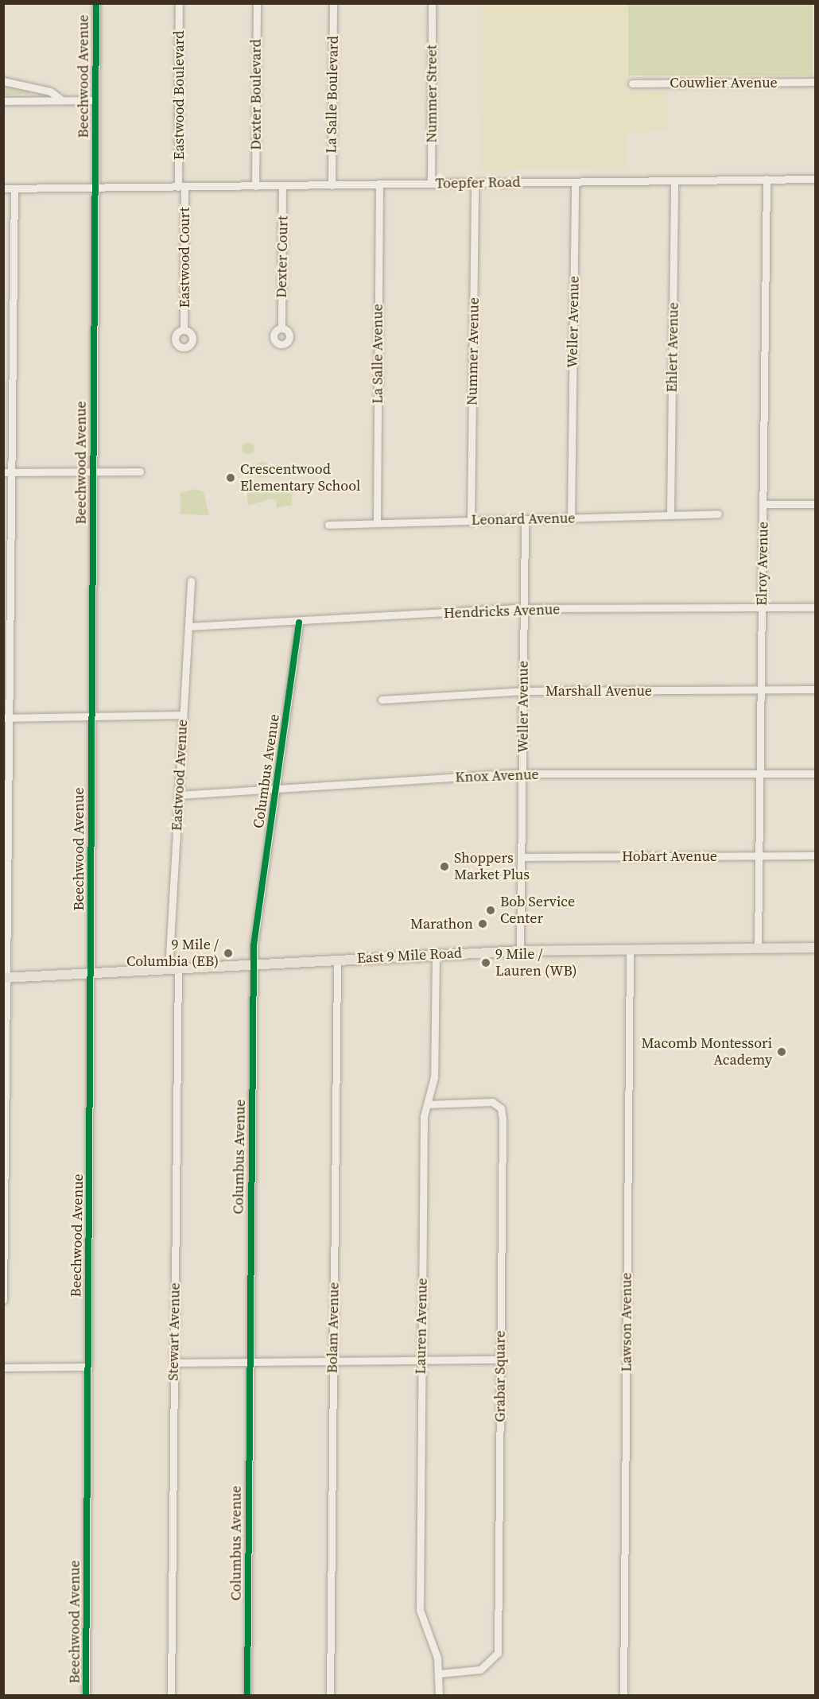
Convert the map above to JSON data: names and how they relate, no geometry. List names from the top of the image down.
{
  "streets": {
    "main road": ["East 9 Mile Road"],
    "street": [
      "Beechwood Avenue",
      "Couwlier Avenue",
      "Nummer Street",
      "Dexter Boulevard",
      "La Salle Boulevard",
      "Eastwood Boulevard",
      "Toepfer Road",
      "Dexter Court",
      "Eastwood Court",
      "Weller Avenue",
      "Ehlert Avenue",
      "Nummer Avenue",
      "La Salle Avenue",
      "Leonard Avenue",
      "Elroy Avenue",
      "Hendricks Avenue",
      "Marshall Avenue",
      "Columbus Avenue",
      "Eastwood Avenue",
      "Knox Avenue",
      "Hobart Avenue",
      "Lawson Avenue",
      "Lauren Avenue",
      "Bolam Avenue",
      "Stewart Avenue",
      "Grabar Square"
    ]
  },
  "crossings": [
    ["Beechwood Avenue", "Toepfer Road"],
    ["Beechwood Avenue", "East 9 Mile Road"],
    ["Nummer Street", "Toepfer Road"],
    ["Dexter Boulevard", "Toepfer Road"],
    ["La Salle Boulevard", "Toepfer Road"],
    ["Eastwood Boulevard", "Toepfer Road"],
    ["Eastwood Boulevard", "Eastwood Court"],
    ["Toepfer Road", "Dexter Court"],
    ["Toepfer Road", "Eastwood Court"],
    ["Toepfer Road", "Weller Avenue"],
    ["Toepfer Road", "Ehlert Avenue"],
    ["Toepfer Road", "Nummer Avenue"],
    ["Toepfer Road", "La Salle Avenue"],
    ["Toepfer Road", "Elroy Avenue"],
    ["Weller Avenue", "Leonard Avenue"],
    ["Weller Avenue", "Hendricks Avenue"],
    ["Weller Avenue", "Marshall Avenue"],
    ["Weller Avenue", "Knox Avenue"],
    ["Weller Avenue", "Hobart Avenue"],
    ["Weller Avenue", "East 9 Mile Road"],
    ["Ehlert Avenue", "Leonard Avenue"],
    ["Nummer Avenue", "Leonard Avenue"],
    ["La Salle Avenue", "Leonard Avenue"],
    ["Elroy Avenue", "Hendricks Avenue"],
    ["Elroy Avenue", "Marshall Avenue"],
    ["Elroy Avenue", "Knox Avenue"],
    ["Elroy Avenue", "Hobart Avenue"],
    ["Elroy Avenue", "East 9 Mile Road"],
    ["Hendricks Avenue", "Columbus Avenue"],
    ["Hendricks Avenue", "Eastwood Avenue"],
    ["Columbus Avenue", "Knox Avenue"],
    ["Columbus Avenue", "East 9 Mile Road"],
    ["Eastwood Avenue", "Knox Avenue"],
    ["Eastwood Avenue", "East 9 Mile Road"],
    ["Eastwood Avenue", "Stewart Avenue"],
    ["East 9 Mile Road", "Lawson Avenue"],
    ["East 9 Mile Road", "Lauren Avenue"],
    ["East 9 Mile Road", "Bolam Avenue"],
    ["East 9 Mile Road", "Stewart Avenue"],
    ["Lauren Avenue", "Grabar Square"]
  ],
  "places": [
    "Crescentwood Elementary School",
    "Shoppers Market Plus",
    "Bob Service Center",
    "Marathon",
    "9 Mile / Columbia (EB)",
    "9 Mile / Lauren (WB)",
    "Macomb Montessori Academy"
  ]
}
